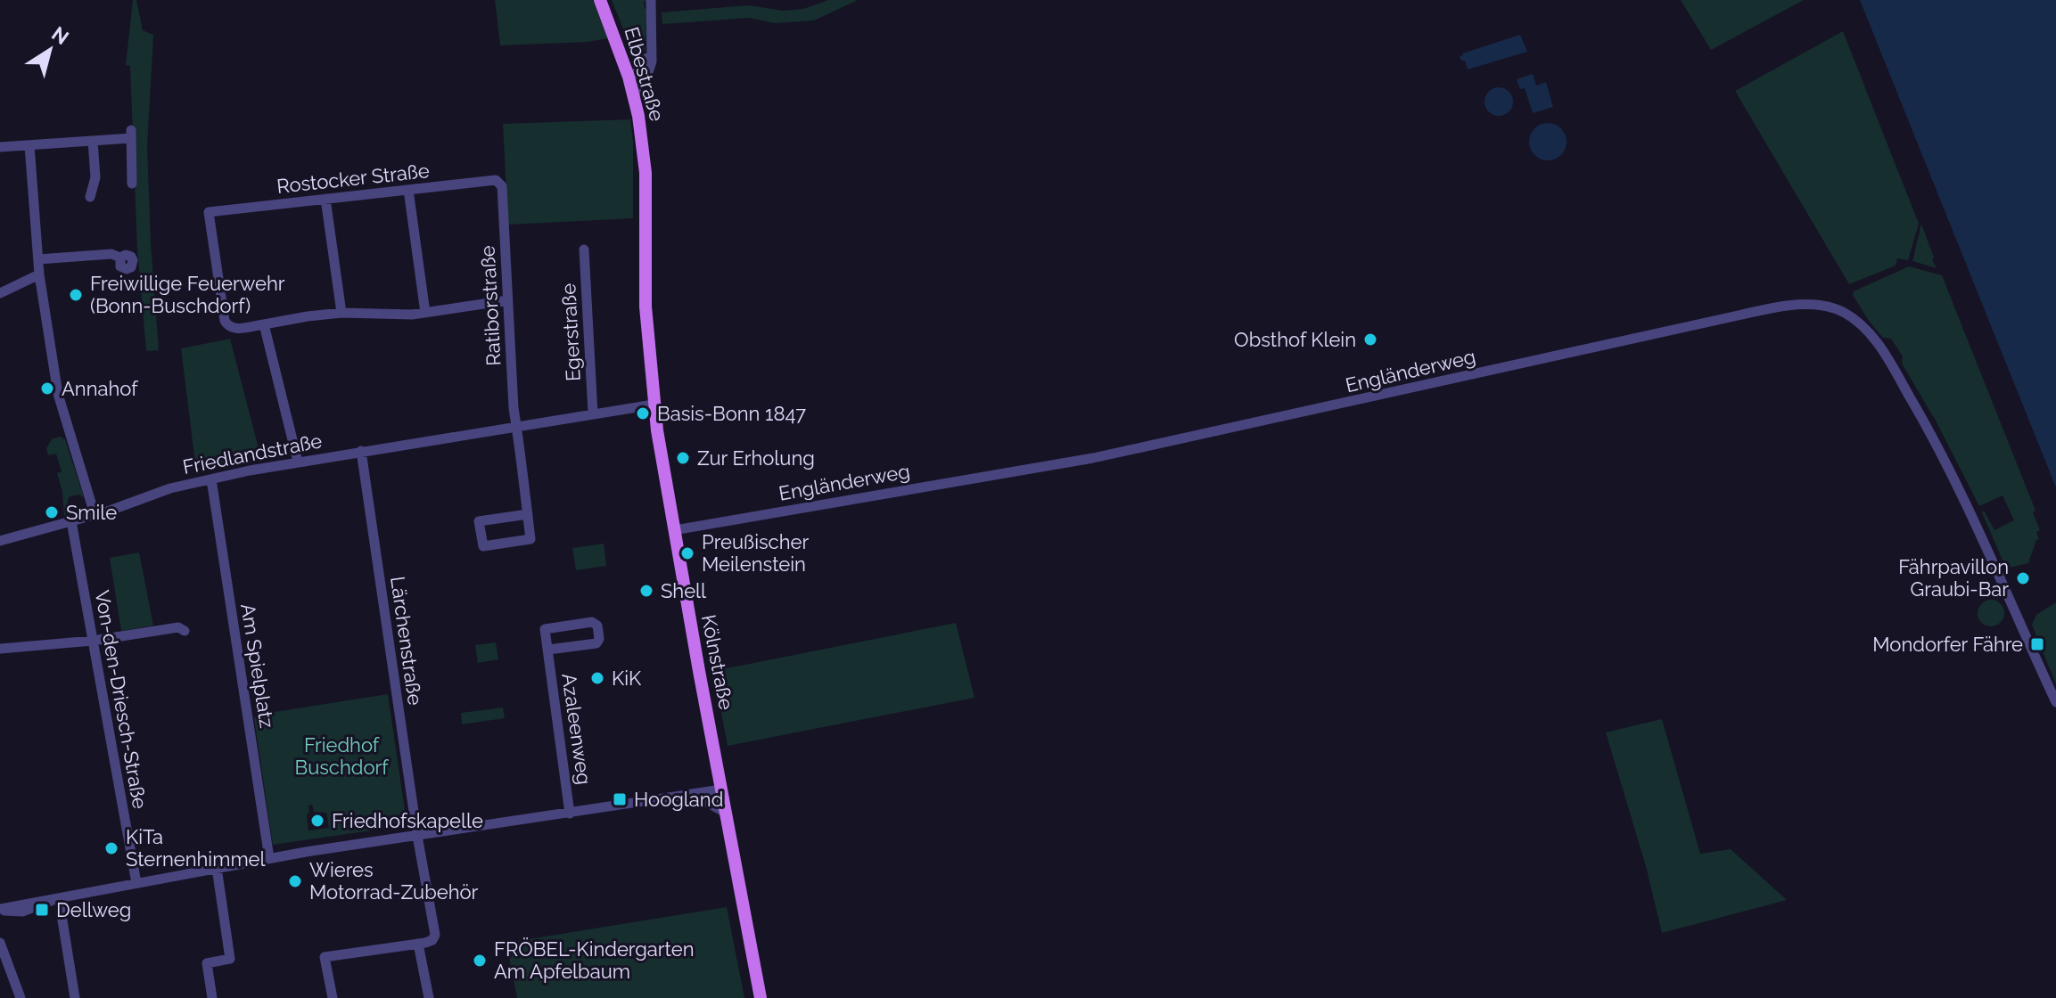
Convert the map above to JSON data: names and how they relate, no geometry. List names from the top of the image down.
{
  "streets": {
    "main road": ["Elbestraße", "Kölnstraße"],
    "street": [
      "Rostocker Straße",
      "Ratiborstraße",
      "Egerstraße",
      "Engländerweg",
      "Friedlandstraße",
      "Lärchenstraße",
      "Am Spielplatz",
      "Von-den-Driesch-Straße",
      "Azaleenweg"
    ]
  },
  "crossings": [
    ["Elbestraße", "Kölnstraße"],
    ["Rostocker Straße", "Ratiborstraße"],
    ["Ratiborstraße", "Friedlandstraße"],
    ["Egerstraße", "Friedlandstraße"],
    ["Engländerweg", "Kölnstraße"],
    ["Friedlandstraße", "Lärchenstraße"],
    ["Friedlandstraße", "Kölnstraße"],
    ["Friedlandstraße", "Am Spielplatz"],
    ["Friedlandstraße", "Von-den-Driesch-Straße"]
  ],
  "parks": ["Friedhof Buschdorf"],
  "places": {
    "other": [
      "Freiwillige Feuerwehr (Bonn-Buschdorf)",
      "Obsthof Klein",
      "Annahof",
      "Basis-Bonn 1847",
      "Zur Erholung",
      "Smile",
      "Preußischer Meilenstein",
      "Fährpavillon Graubi-Bar",
      "Shell",
      "KiK",
      "Friedhofskapelle",
      "KiTa Sternenhimmel",
      "Wieres Motorrad-Zubehör",
      "FRÖBEL-Kindergarten Am Apfelbaum"
    ],
    "transit": ["Mondorfer Fähre", "Hoogland", "Dellweg"]
  },
  "north": "top right"
}
